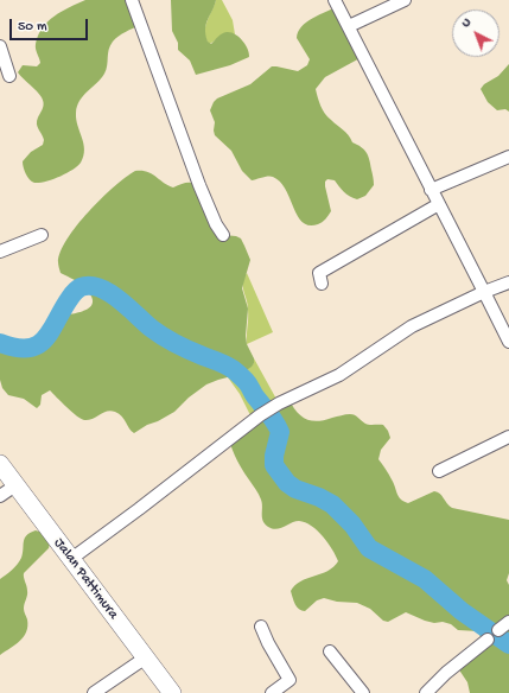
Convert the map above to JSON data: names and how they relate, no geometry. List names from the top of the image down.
{
  "streets": {
    "main road": ["Jalan Pattimura"]
  },
  "scale_bar": "50 m",
  "north": "top left"
}
